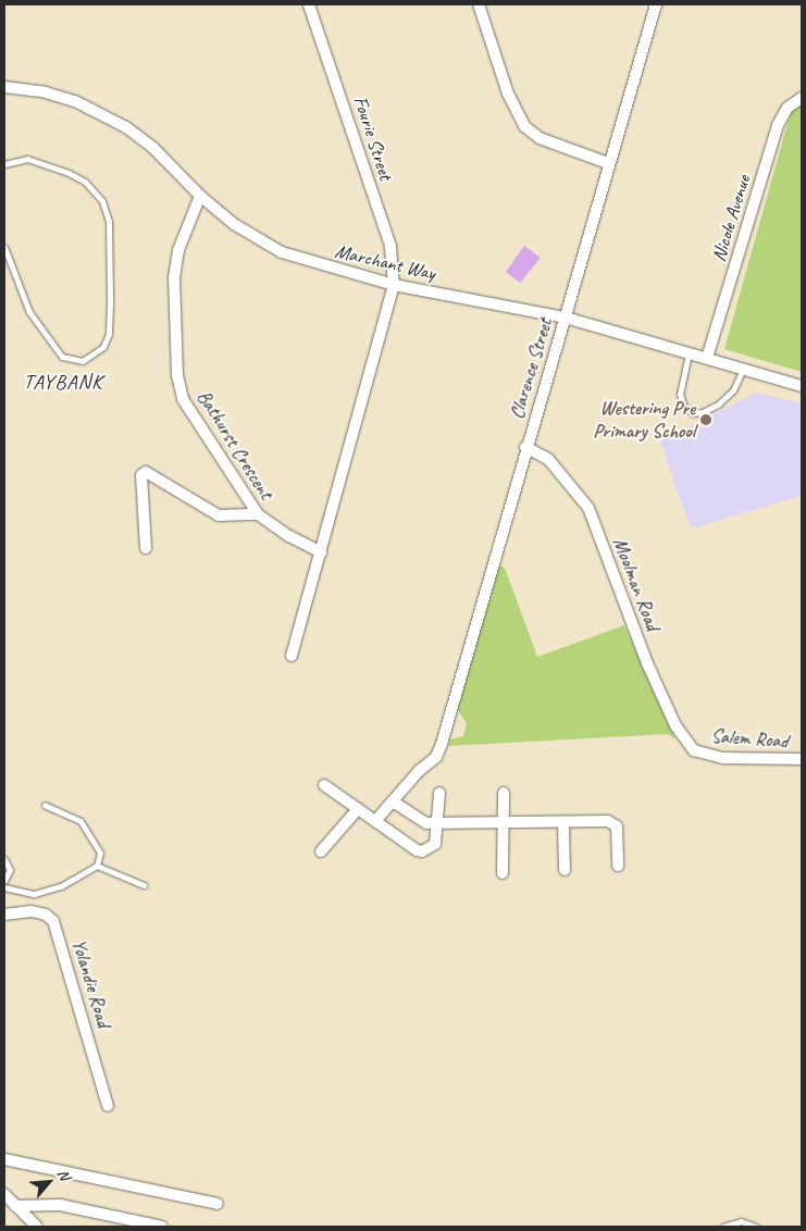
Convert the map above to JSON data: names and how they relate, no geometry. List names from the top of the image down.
{
  "streets": {
    "street": [
      "Fourie Street",
      "Nicole Avenue",
      "Marchant Way",
      "Clarence Street",
      "Bathurst Crescent",
      "Moolman Road",
      "Salem Road",
      "Yolandie Road"
    ]
  },
  "crossings": [
    ["Fourie Street", "Marchant Way"],
    ["Nicole Avenue", "Marchant Way"],
    ["Marchant Way", "Clarence Street"],
    ["Marchant Way", "Bathurst Crescent"],
    ["Clarence Street", "Moolman Road"],
    ["Moolman Road", "Salem Road"]
  ],
  "districts": ["TAYBANK"],
  "places": ["Westering Pre Primary School"],
  "north": "top right"
}
